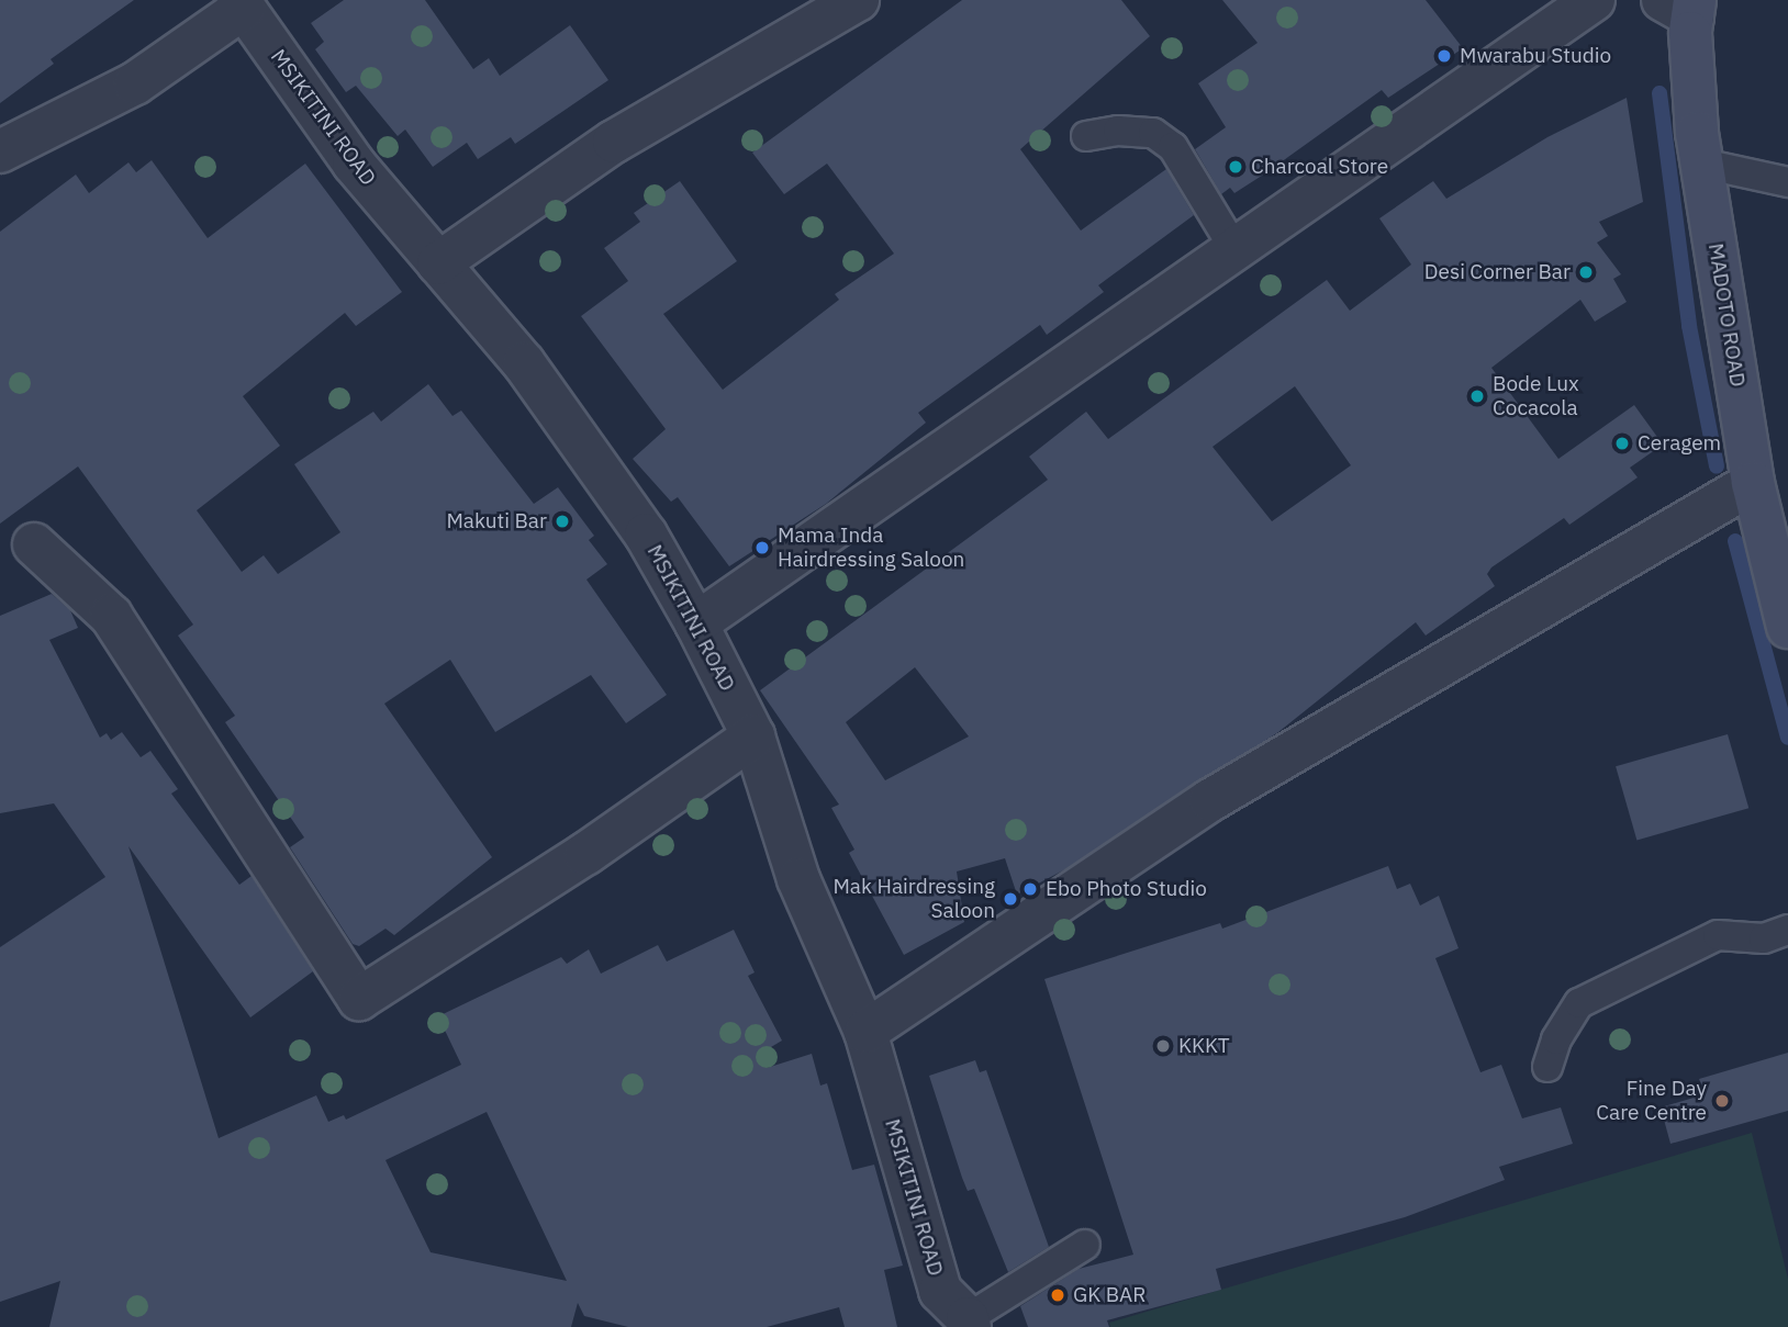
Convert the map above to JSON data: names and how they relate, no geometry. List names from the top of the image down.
{
  "streets": {
    "main road": ["MADOTO ROAD"],
    "street": ["MSIKITINI ROAD"]
  },
  "places": [
    "Mwarabu Studio",
    "Charcoal Store",
    "Desi Corner Bar",
    "Bode Lux Cocacola",
    "Ceragem",
    "Makuti Bar",
    "Mama Inda Hairdressing Saloon",
    "Ebo Photo Studio",
    "Mak Hairdressing Saloon",
    "KKKT",
    "Fine Day Care Centre",
    "GK BAR"
  ]
}
